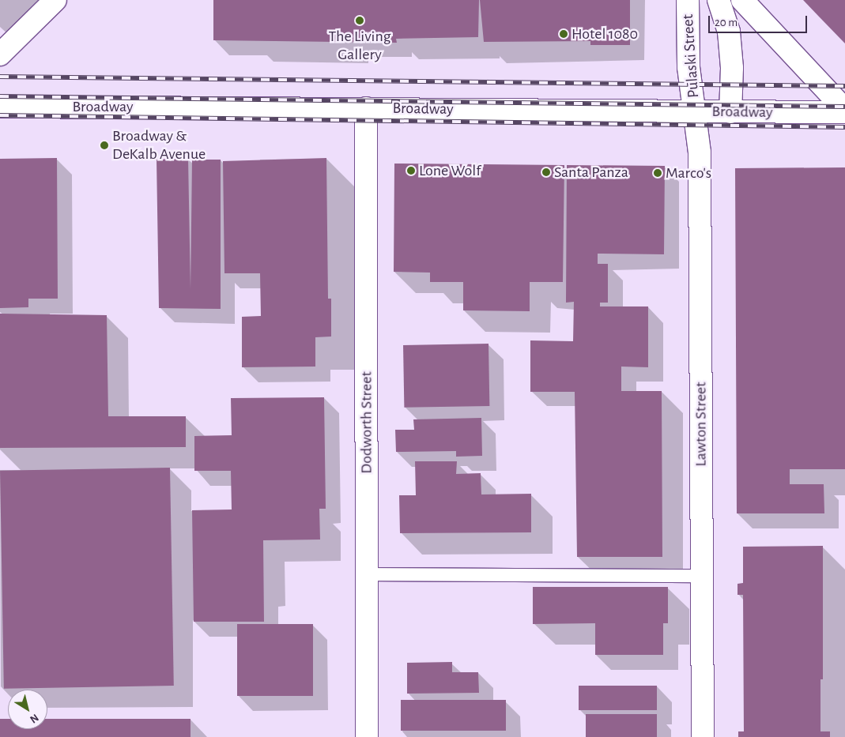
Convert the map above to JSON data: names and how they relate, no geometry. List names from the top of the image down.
{
  "streets": {
    "street": [
      "Pulaski Street",
      "Broadway",
      "Dodworth Street",
      "Lawton Street"
    ]
  },
  "crossings": [
    ["Pulaski Street", "Broadway"],
    ["Pulaski Street", "Lawton Street"],
    ["Broadway", "Dodworth Street"],
    ["Broadway", "Lawton Street"]
  ],
  "places": [
    "The Living Gallery",
    "Hotel 1080",
    "Broadway & DeKalb Avenue",
    "Lone Wolf",
    "Santa Panza",
    "Marco's"
  ],
  "scale_bar": "20 m",
  "north": "bottom right"
}
